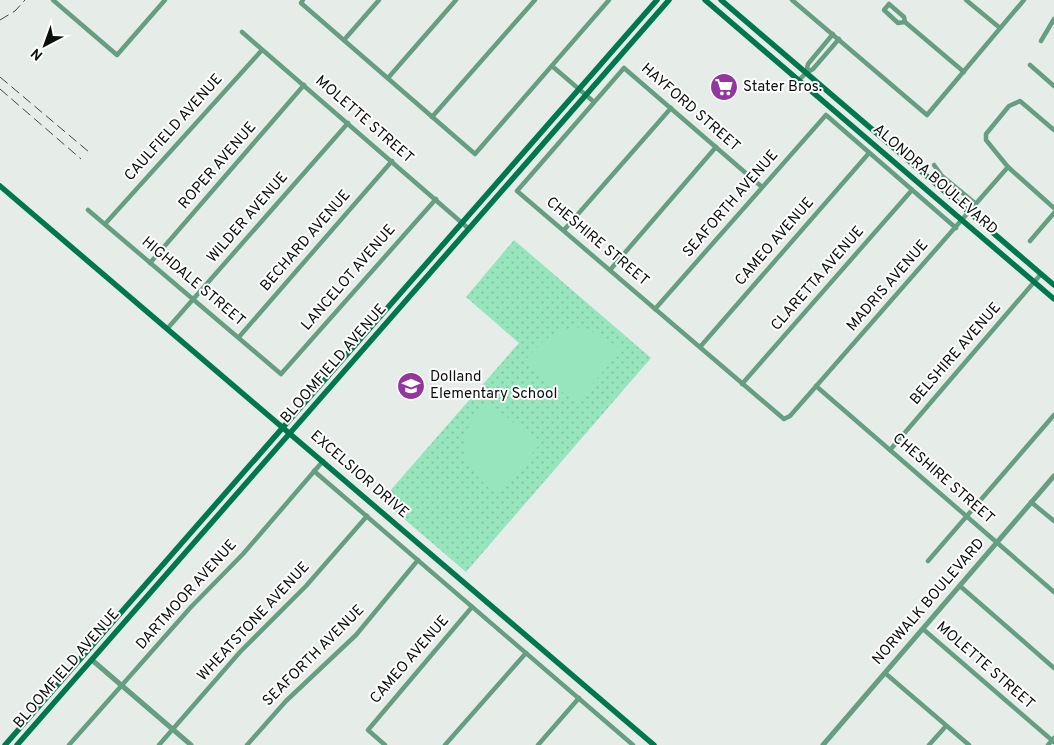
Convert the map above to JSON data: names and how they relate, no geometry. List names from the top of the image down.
{
  "streets": {
    "main road": ["ALONDRA BOULEVARD", "BLOOMFIELD AVENUE", "EXCELSIOR DRIVE"],
    "street": [
      "HAYFORD STREET",
      "MOLETTE STREET",
      "CAULFIELD AVENUE",
      "ROPER AVENUE",
      "SEAFORTH AVENUE",
      "WILDER AVENUE",
      "BECHARD AVENUE",
      "CHESHIRE STREET",
      "CAMEO AVENUE",
      "LANCELOT AVENUE",
      "CLARETTA AVENUE",
      "HIGHDALE STREET",
      "MADRIS AVENUE",
      "BELSHIRE AVENUE",
      "DARTMOOR AVENUE",
      "NORWALK BOULEVARD",
      "WHEATSTONE AVENUE"
    ]
  },
  "crossings": [
    ["HAYFORD STREET", "SEAFORTH AVENUE"],
    ["HAYFORD STREET", "CHESHIRE STREET"],
    ["MOLETTE STREET", "CAULFIELD AVENUE"],
    ["MOLETTE STREET", "ROPER AVENUE"],
    ["MOLETTE STREET", "WILDER AVENUE"],
    ["MOLETTE STREET", "BECHARD AVENUE"],
    ["MOLETTE STREET", "LANCELOT AVENUE"],
    ["MOLETTE STREET", "BLOOMFIELD AVENUE"],
    ["MOLETTE STREET", "NORWALK BOULEVARD"],
    ["CAULFIELD AVENUE", "HIGHDALE STREET"],
    ["ROPER AVENUE", "HIGHDALE STREET"],
    ["ALONDRA BOULEVARD", "SEAFORTH AVENUE"],
    ["ALONDRA BOULEVARD", "CAMEO AVENUE"],
    ["ALONDRA BOULEVARD", "CLARETTA AVENUE"],
    ["ALONDRA BOULEVARD", "MADRIS AVENUE"],
    ["ALONDRA BOULEVARD", "BELSHIRE AVENUE"],
    ["SEAFORTH AVENUE", "CHESHIRE STREET"],
    ["SEAFORTH AVENUE", "EXCELSIOR DRIVE"],
    ["WILDER AVENUE", "HIGHDALE STREET"],
    ["WILDER AVENUE", "EXCELSIOR DRIVE"],
    ["BECHARD AVENUE", "HIGHDALE STREET"],
    ["CHESHIRE STREET", "CAMEO AVENUE"],
    ["CHESHIRE STREET", "CLARETTA AVENUE"],
    ["CHESHIRE STREET", "MADRIS AVENUE"],
    ["CHESHIRE STREET", "BELSHIRE AVENUE"],
    ["CHESHIRE STREET", "NORWALK BOULEVARD"],
    ["CAMEO AVENUE", "EXCELSIOR DRIVE"],
    ["LANCELOT AVENUE", "HIGHDALE STREET"],
    ["BLOOMFIELD AVENUE", "EXCELSIOR DRIVE"],
    ["EXCELSIOR DRIVE", "DARTMOOR AVENUE"],
    ["EXCELSIOR DRIVE", "WHEATSTONE AVENUE"]
  ],
  "places": {
    "supermarket": ["Stater Bros."],
    "school or university": ["Dolland Elementary School"]
  },
  "north": "bottom left"
}
